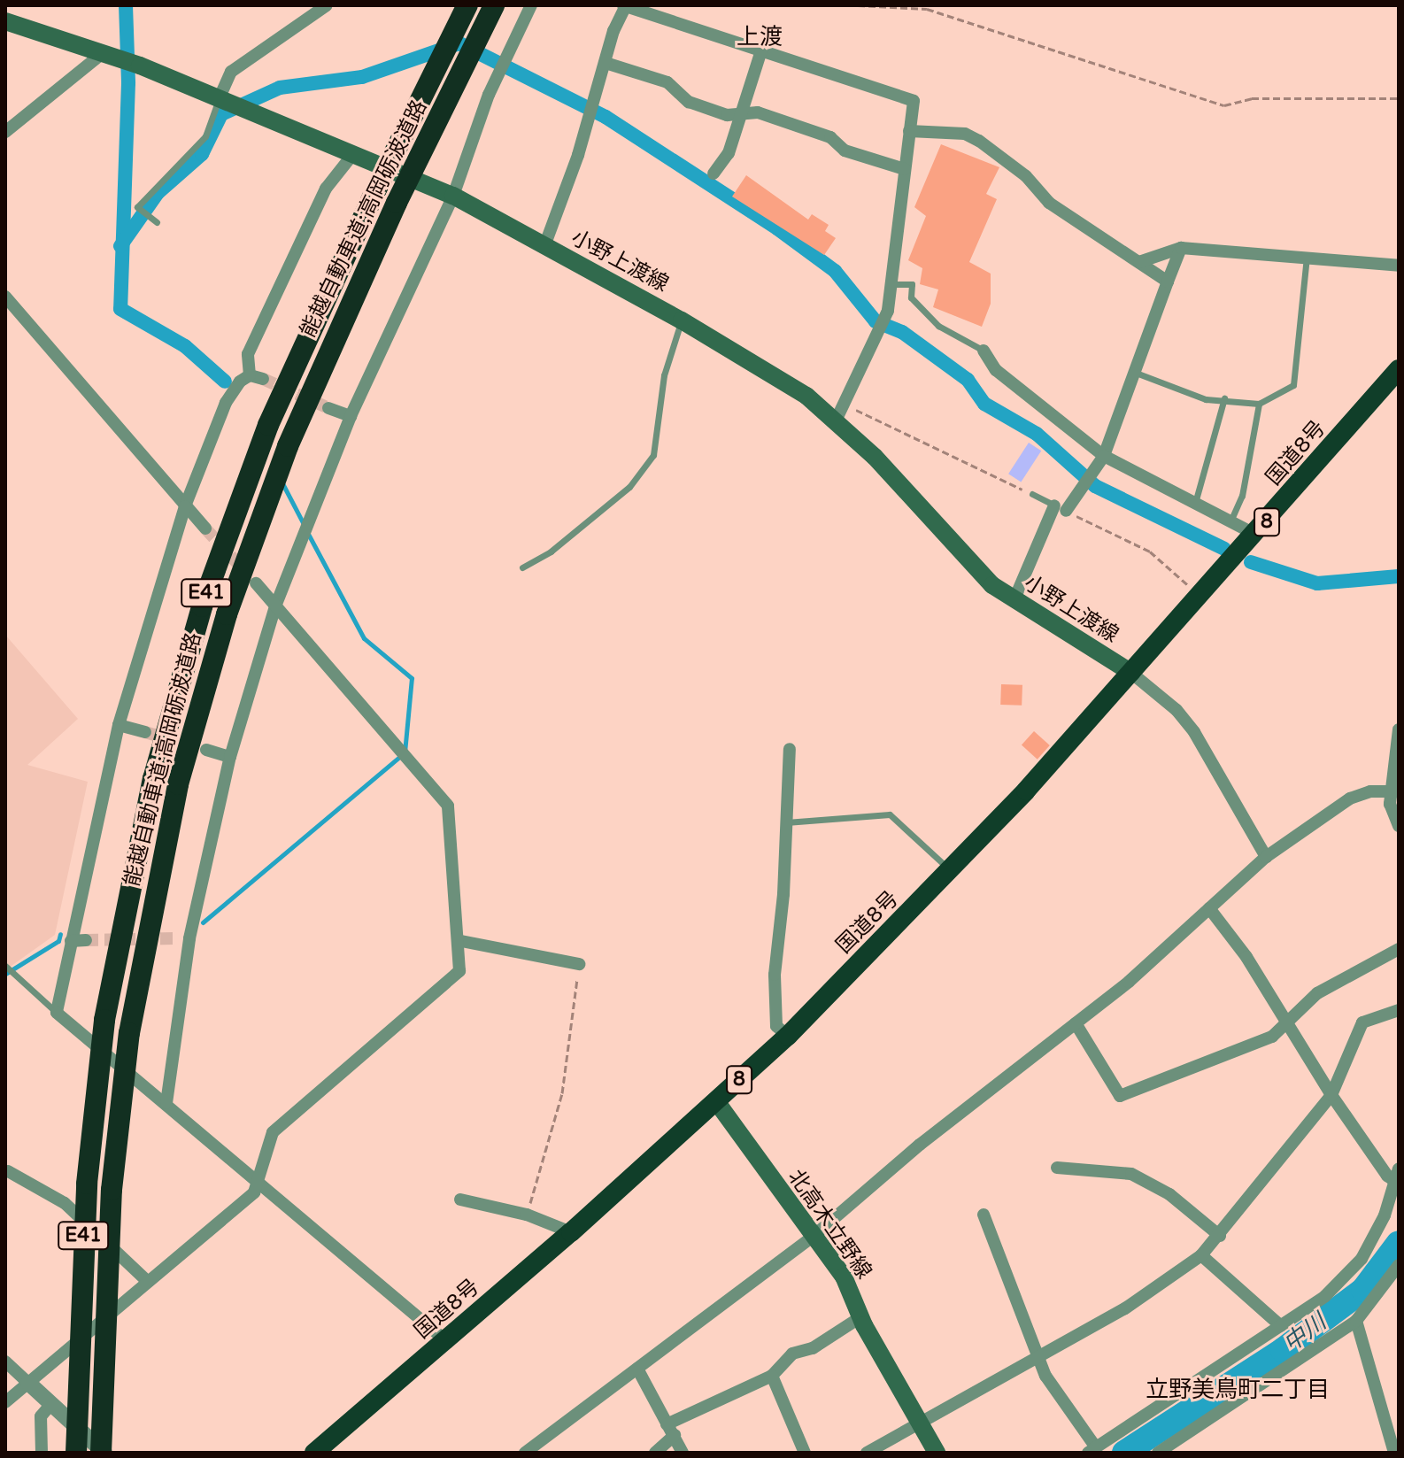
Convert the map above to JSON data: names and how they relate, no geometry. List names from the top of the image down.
{
  "streets": {
    "highway": [
      "能越自動車道;高岡砺波道路",
      "国道8号",
      "8",
      "E41"
    ],
    "main road": ["小野上渡線", "北高木立野線"]
  },
  "crossings": [
    ["小野上渡線", "国道8号"],
    ["国道8号", "北高木立野線"]
  ],
  "districts": ["上渡", "立野美鳥町二丁目"],
  "water": ["中川"]
}
